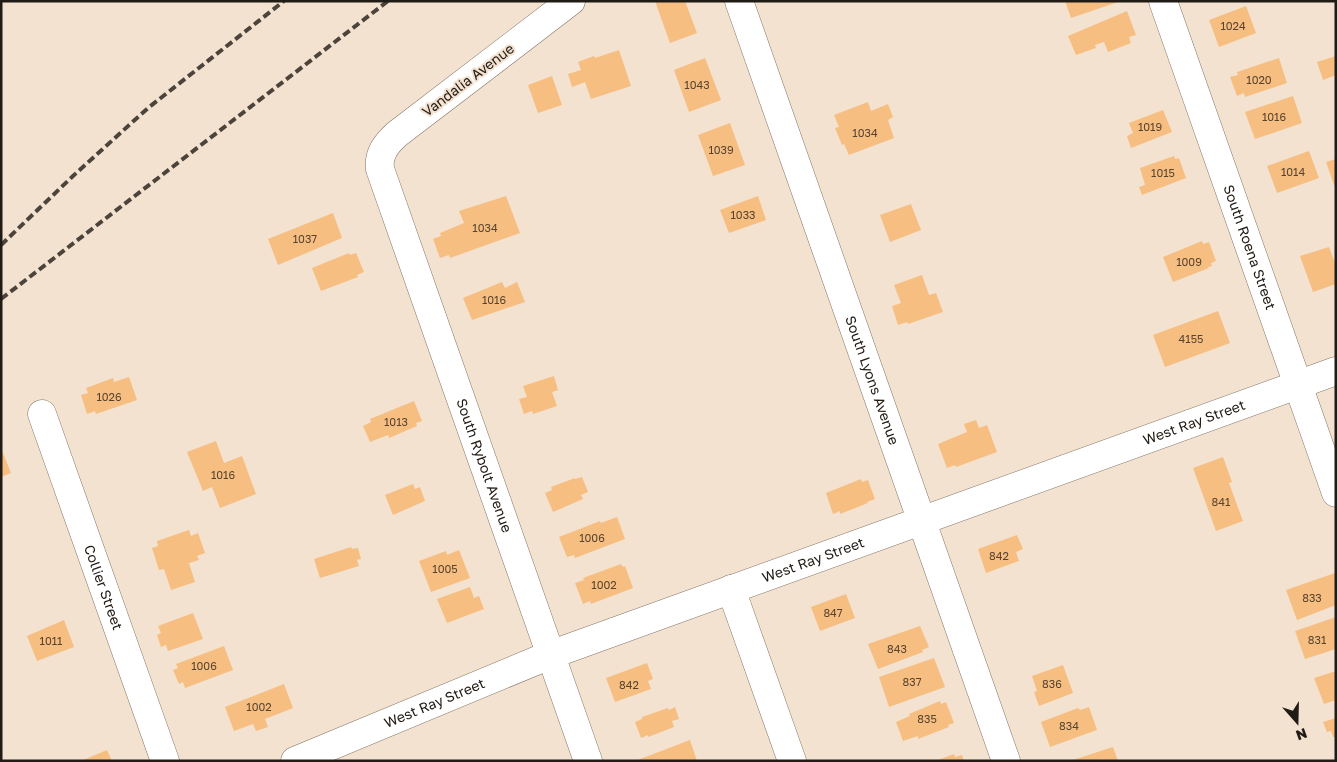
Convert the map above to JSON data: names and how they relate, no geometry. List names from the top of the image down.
{
  "streets": {
    "street": [
      "Vandalia Avenue",
      "South Roena Street",
      "South Lyons Avenue",
      "West Ray Street",
      "South Rybolt Avenue",
      "Collier Street"
    ]
  },
  "crossings": [
    ["Vandalia Avenue", "South Rybolt Avenue"],
    ["South Roena Street", "West Ray Street"],
    ["South Lyons Avenue", "West Ray Street"],
    ["West Ray Street", "South Rybolt Avenue"]
  ],
  "house_numbers": [
    "1024",
    "1020",
    "1043",
    "1016",
    "1019",
    "1034",
    "1039",
    "1014",
    "1015",
    "1033",
    "1034",
    "1037",
    "1009",
    "1016",
    "4155",
    "1026",
    "1013",
    "1016",
    "841",
    "1006",
    "842",
    "1005",
    "1002",
    "833",
    "847",
    "831",
    "1011",
    "843",
    "1006",
    "837",
    "836",
    "842",
    "1002",
    "835",
    "834"
  ],
  "north": "bottom"
}
